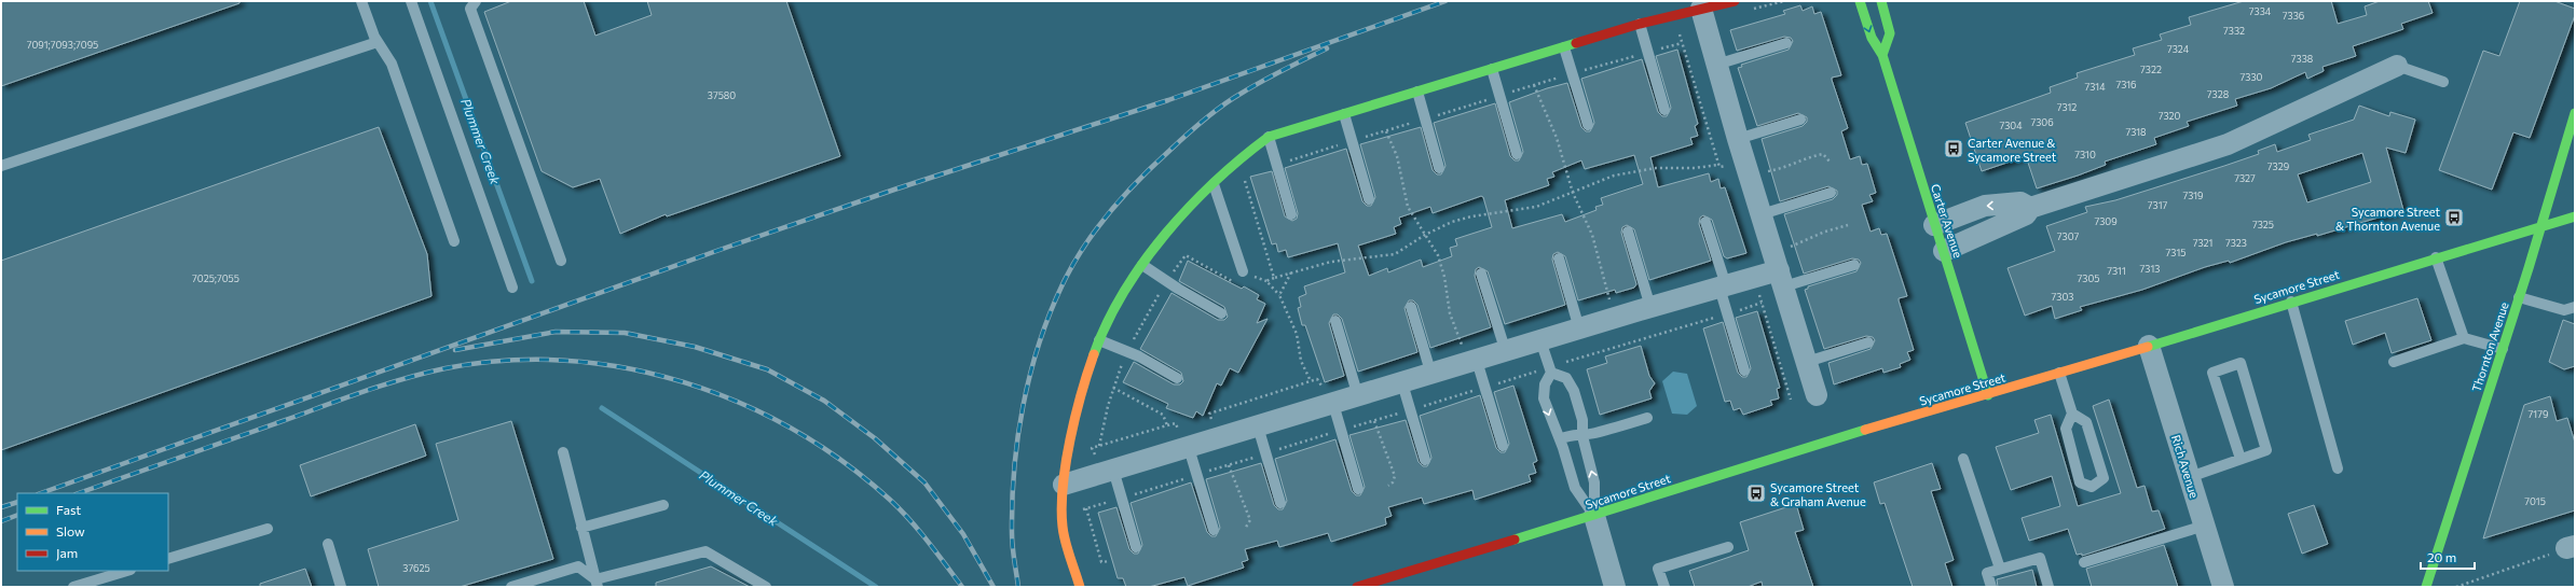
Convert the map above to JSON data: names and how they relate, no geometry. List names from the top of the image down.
{
  "streets": {
    "street": [
      "Carter Avenue",
      "Sycamore Street",
      "Thornton Avenue",
      "Rich Avenue"
    ]
  },
  "crossings": [
    ["Carter Avenue", "Sycamore Street"],
    ["Sycamore Street", "Thornton Avenue"],
    ["Sycamore Street", "Rich Avenue"]
  ],
  "water": ["Plummer Creek"],
  "places": {
    "bus stop": ["Carter Avenue & Sycamore Street", "Sycamore Street & Thornton Avenue", "Sycamore Street & Graham Avenue"]
  },
  "house_numbers": [
    "7334",
    "7336",
    "7332",
    "7091;7093;7095",
    "7324",
    "7338",
    "7322",
    "7330",
    "7316",
    "7314",
    "7328",
    "37580",
    "7312",
    "7320",
    "7306",
    "7304",
    "7318",
    "7310",
    "7329",
    "7327",
    "7319",
    "7317",
    "7309",
    "7325",
    "7307",
    "7321",
    "7323",
    "7315",
    "7313",
    "7311",
    "7025;7055",
    "7305",
    "7303",
    "7179",
    "7015",
    "37625"
  ],
  "legend": ["Fast", "Slow", "Jam"],
  "scale_bar": "20 m"
}
